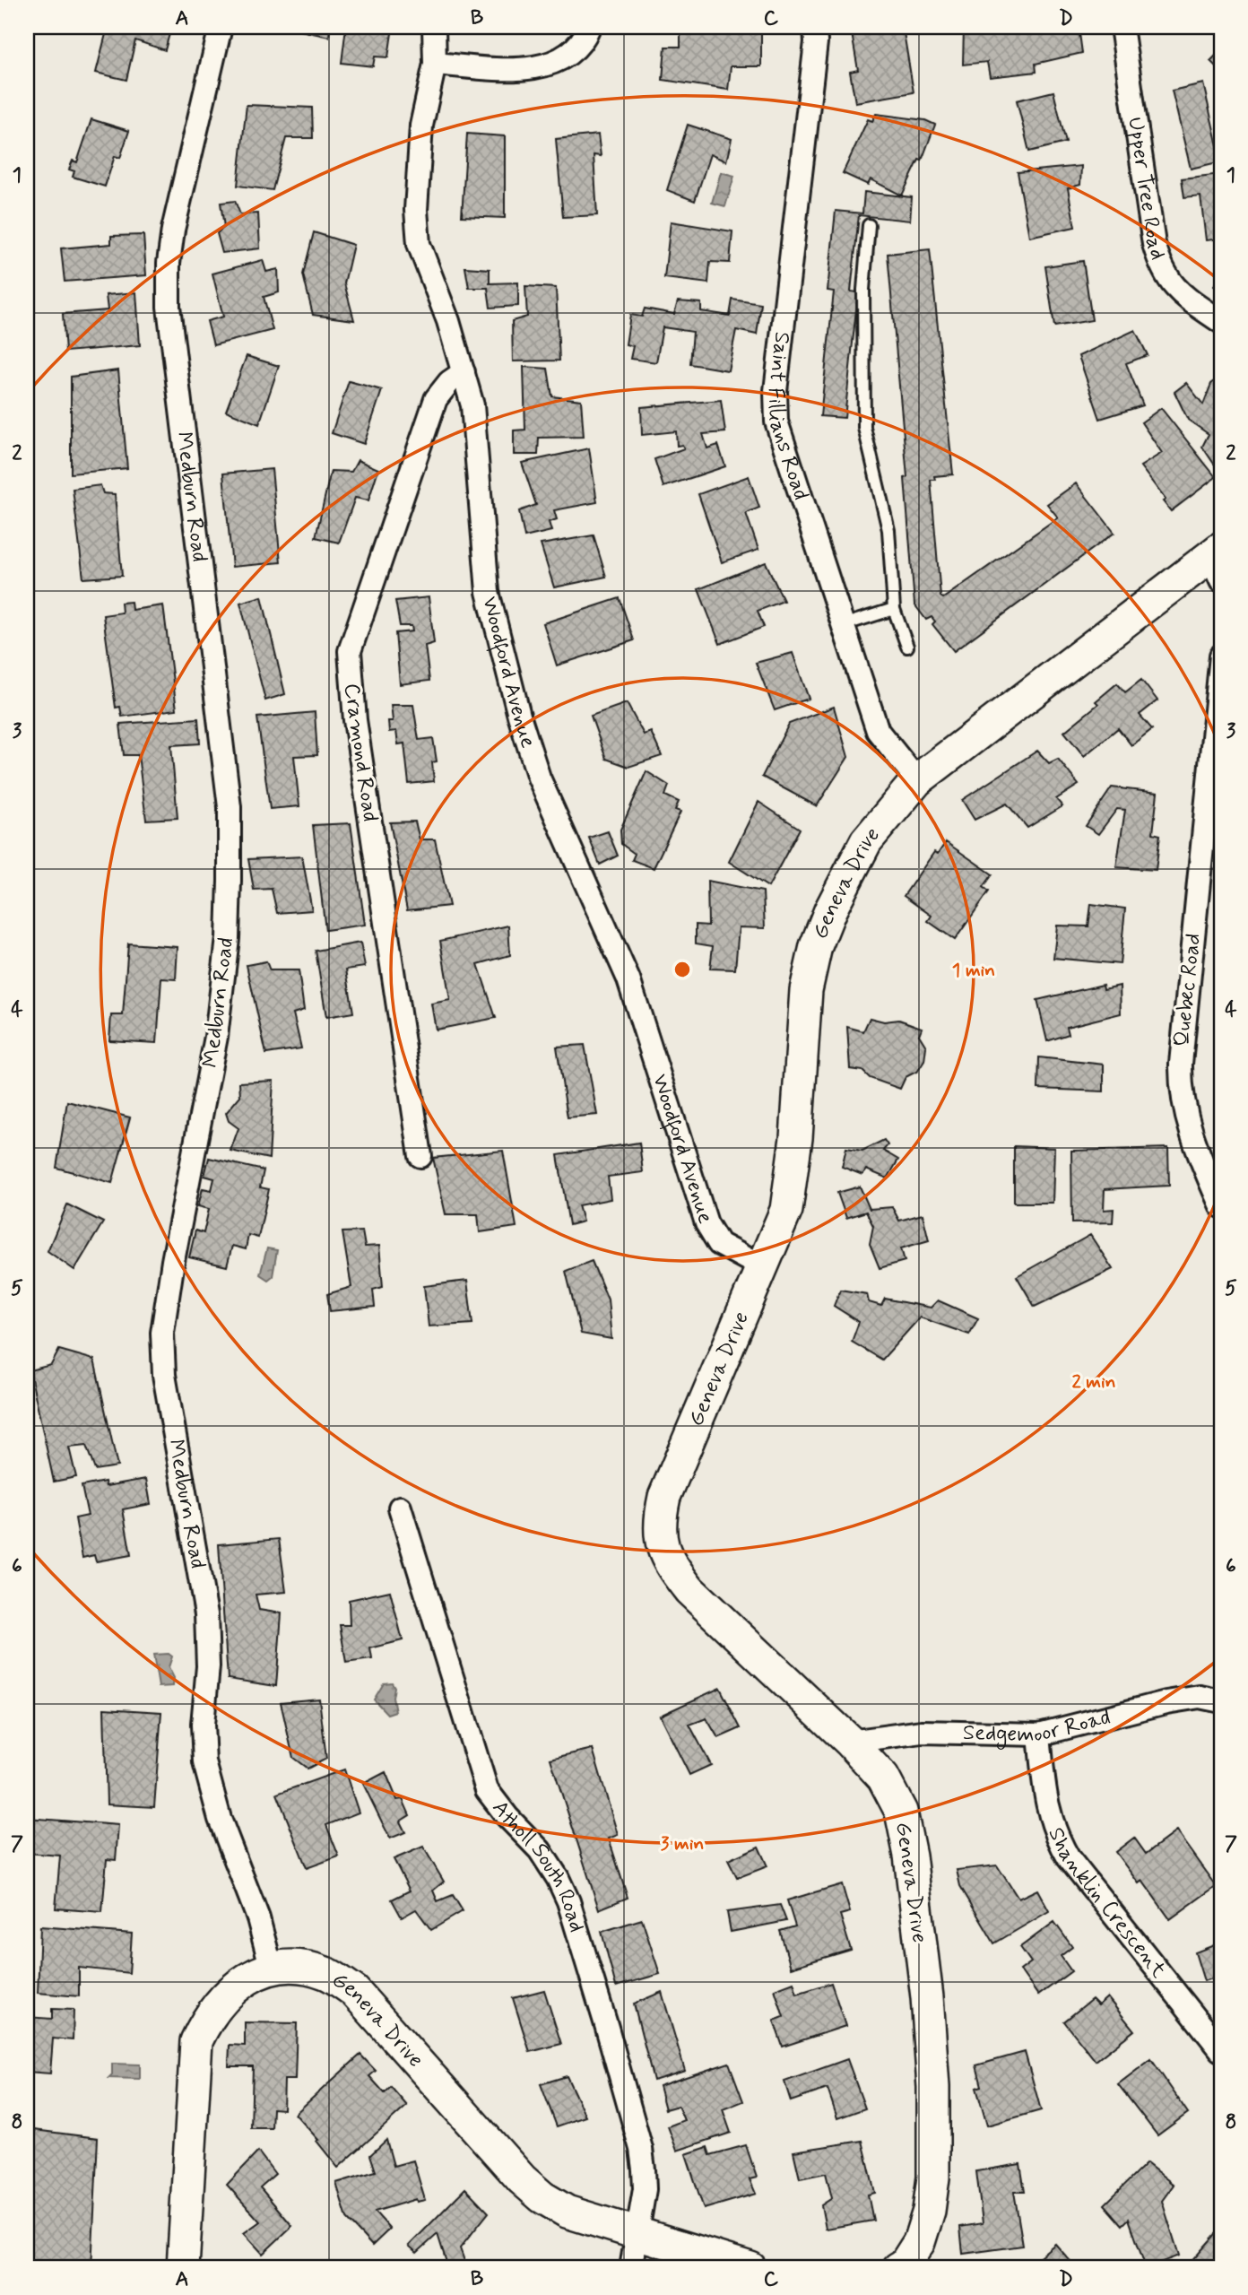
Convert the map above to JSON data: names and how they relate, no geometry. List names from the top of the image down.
{
  "streets": {
    "street": [
      "Upper Tree Road",
      "Saint Fillians Road",
      "Medburn Road",
      "Woodford Avenue",
      "Cramond Road",
      "Geneva Drive",
      "Quebec Road",
      "Sedgemoor Road",
      "Atholl South Road",
      "Shanklin Crescent"
    ]
  },
  "crossings": [
    ["Saint Fillians Road", "Geneva Drive"],
    ["Medburn Road", "Geneva Drive"],
    ["Woodford Avenue", "Cramond Road"],
    ["Woodford Avenue", "Geneva Drive"],
    ["Geneva Drive", "Sedgemoor Road"],
    ["Geneva Drive", "Atholl South Road"],
    ["Sedgemoor Road", "Shanklin Crescent"]
  ],
  "grid": {
    "columns": [
      "A",
      "B",
      "C",
      "D"
    ],
    "rows": [
      "1",
      "2",
      "3",
      "4",
      "5",
      "6",
      "7",
      "8"
    ]
  },
  "rings": ["1 min", "2 min", "3 min"]
}
